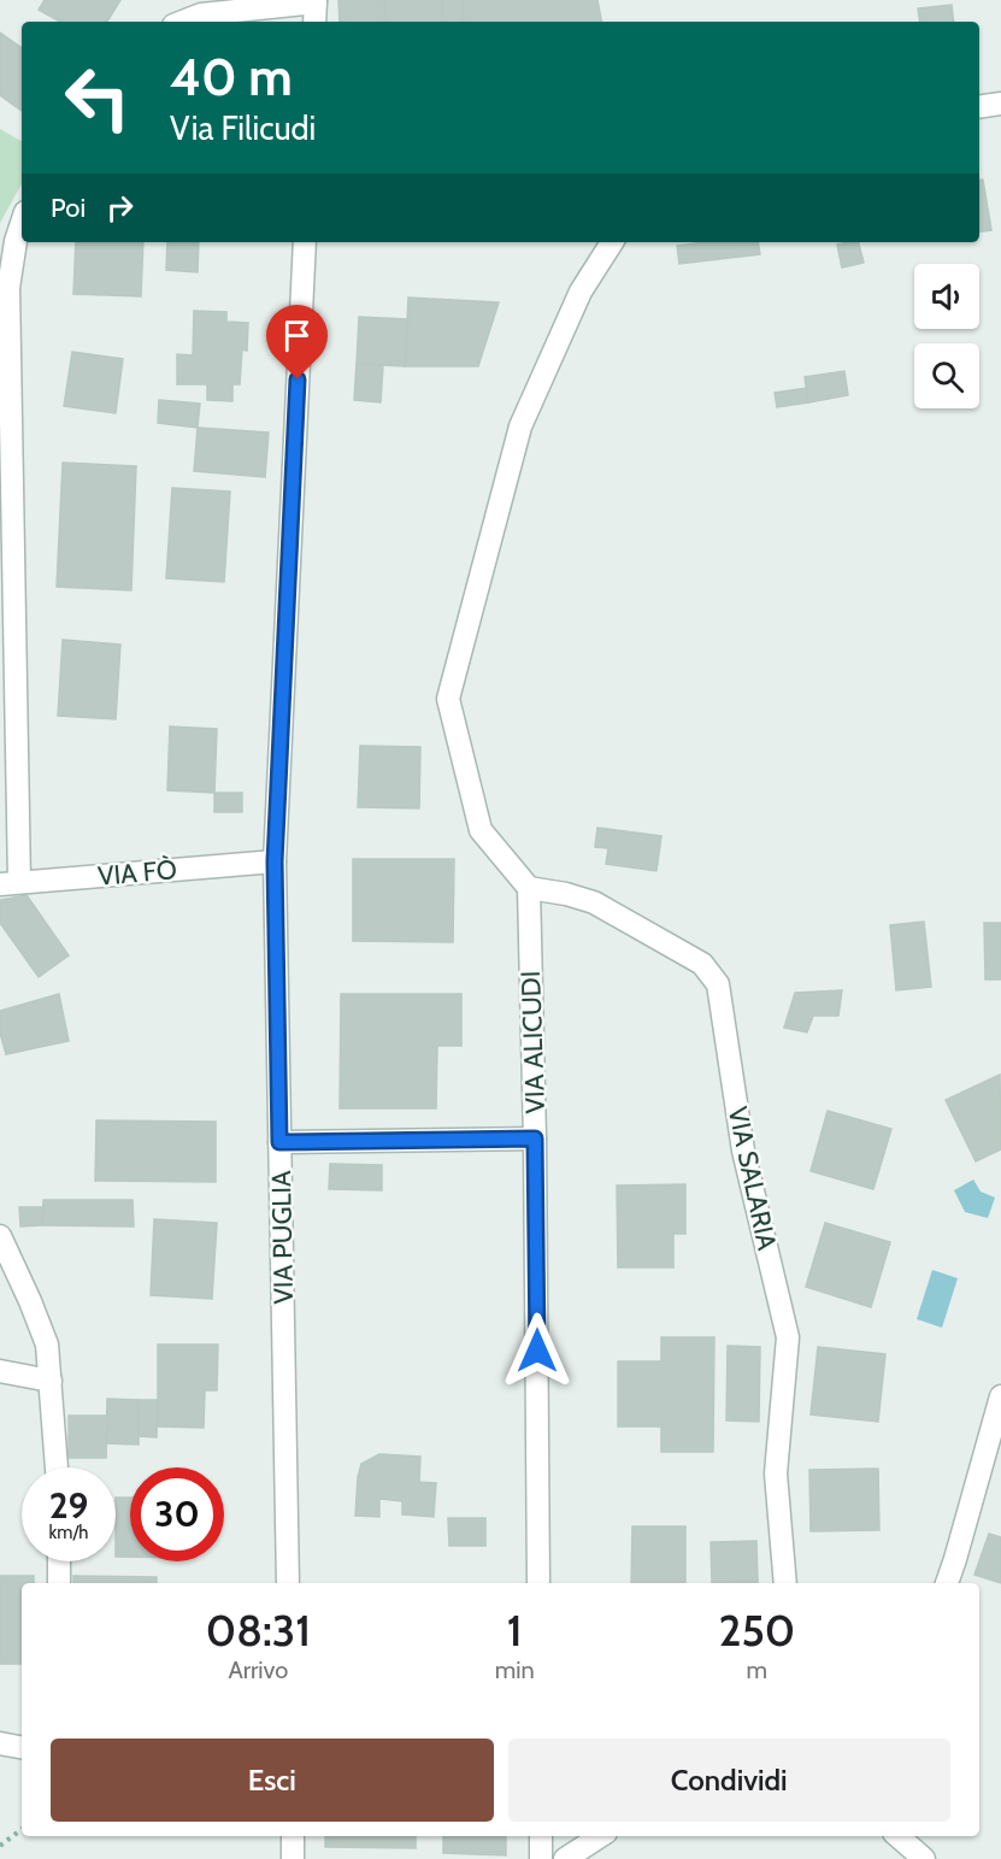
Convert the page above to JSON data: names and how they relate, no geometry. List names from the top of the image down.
{
  "streets": {
    "street": [
      "VIA FÒ",
      "VIA ALICUDI",
      "VIA SALARIA",
      "VIA PUGLIA"
    ]
  },
  "crossings": [
    ["VIA FÒ", "VIA PUGLIA"],
    ["VIA ALICUDI", "VIA SALARIA"]
  ],
  "page": {
    "turn": ["40 m", "Via Filicudi"],
    "then": "Poi",
    "speed": "29 km/h",
    "limit": "30",
    "eta": [
      "08:31",
      "Arrivo",
      "1",
      "min",
      "250",
      "m"
    ],
    "buttons": ["Esci", "Condividi"]
  }
}
